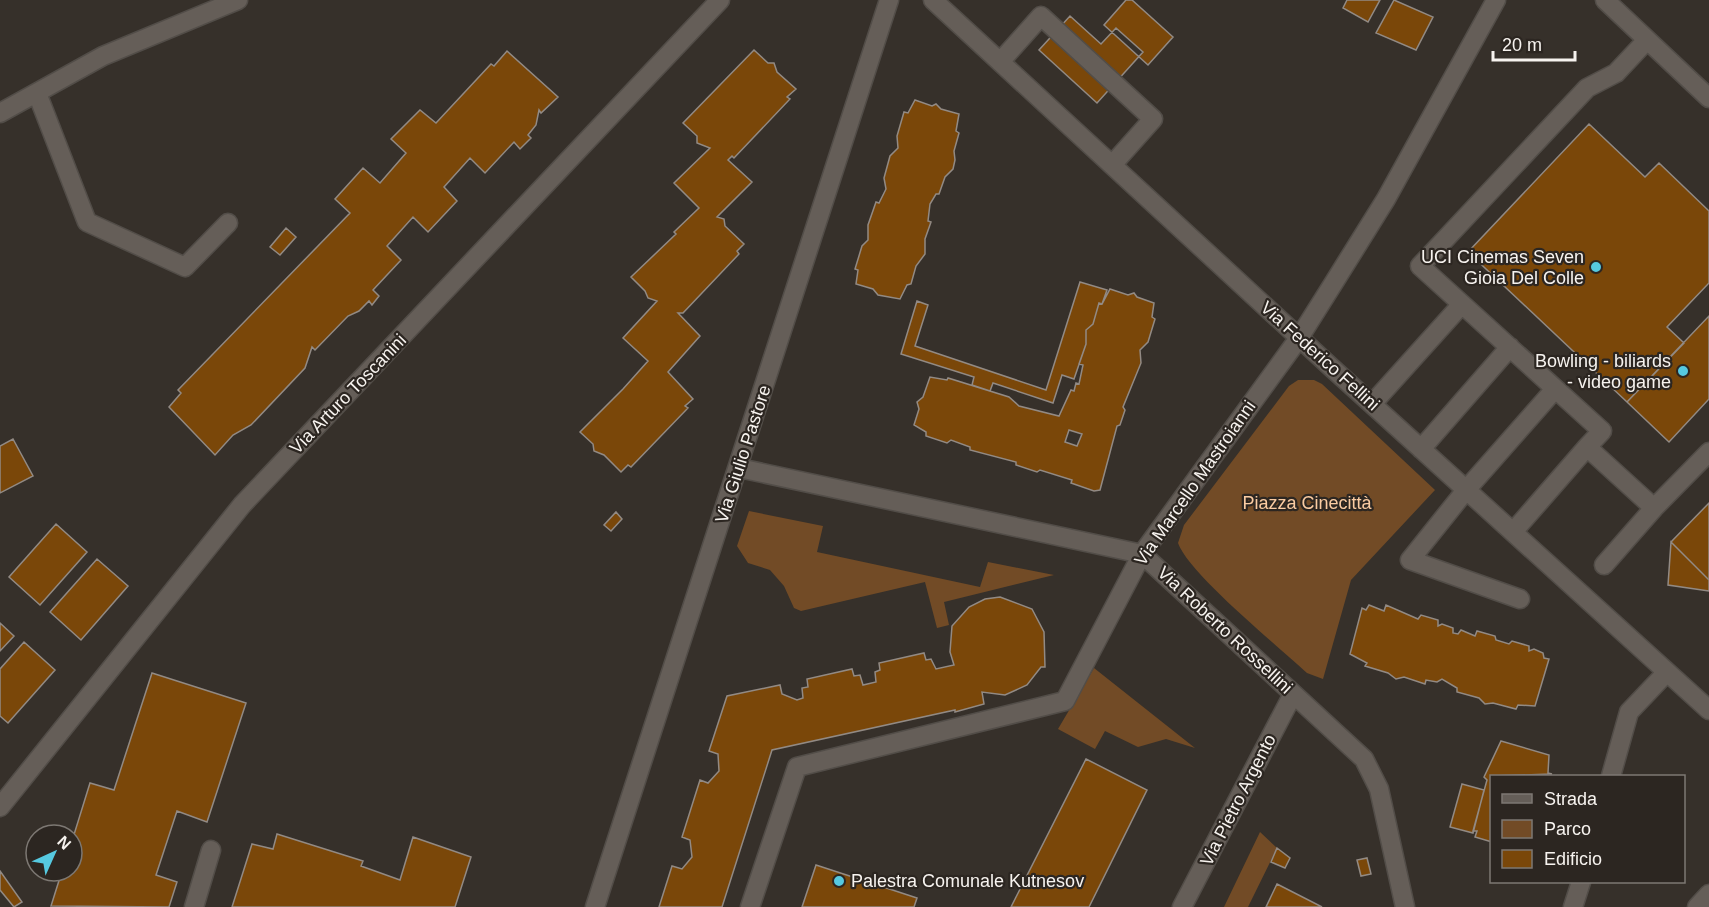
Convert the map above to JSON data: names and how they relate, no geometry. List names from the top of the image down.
{
  "streets": {
    "street": [
      "Via Federico Fellini",
      "Via Arturo Toscanini",
      "Via Giulio Pastore",
      "Via Marcello Mastroianni",
      "Via Roberto Rossellini",
      "Via Pietro Argento"
    ]
  },
  "crossings": [
    ["Via Federico Fellini", "Via Marcello Mastroianni"],
    ["Via Giulio Pastore", "Via Roberto Rossellini"],
    ["Via Marcello Mastroianni", "Via Roberto Rossellini"],
    ["Via Roberto Rossellini", "Via Pietro Argento"]
  ],
  "parks": ["Piazza Cinecittà"],
  "places": ["UCI Cinemas Seven Gioia Del Colle", "Bowling - biliards - video game", "Palestra Comunale Kutnesov"],
  "legend": ["Strada", "Parco", "Edificio"],
  "scale_bar": "20 m",
  "north": "top right"
}
